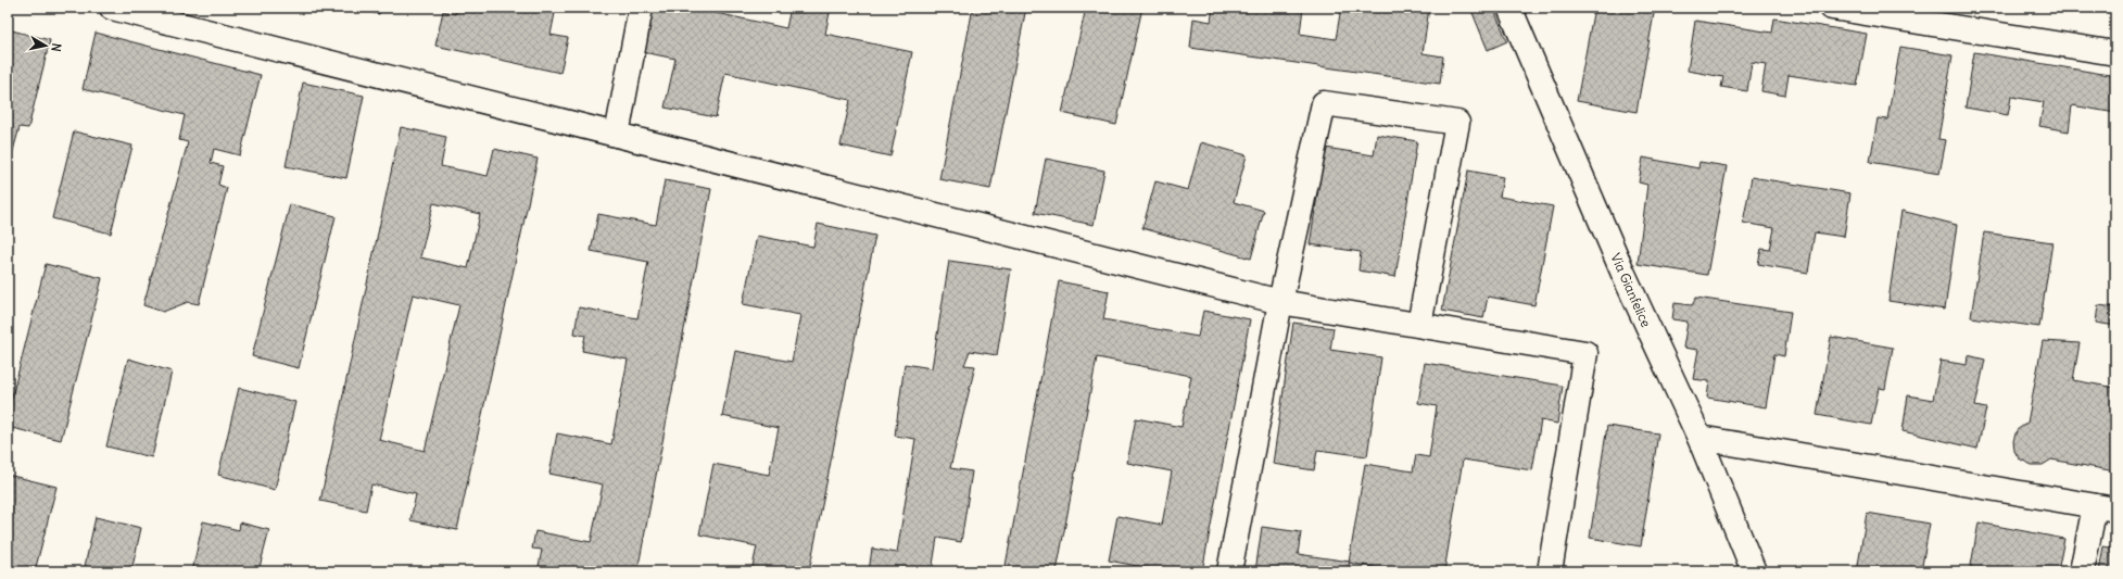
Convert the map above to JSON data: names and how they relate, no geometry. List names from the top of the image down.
{
  "streets": {
    "street": ["Via Gianfelice"]
  },
  "north": "right"
}
